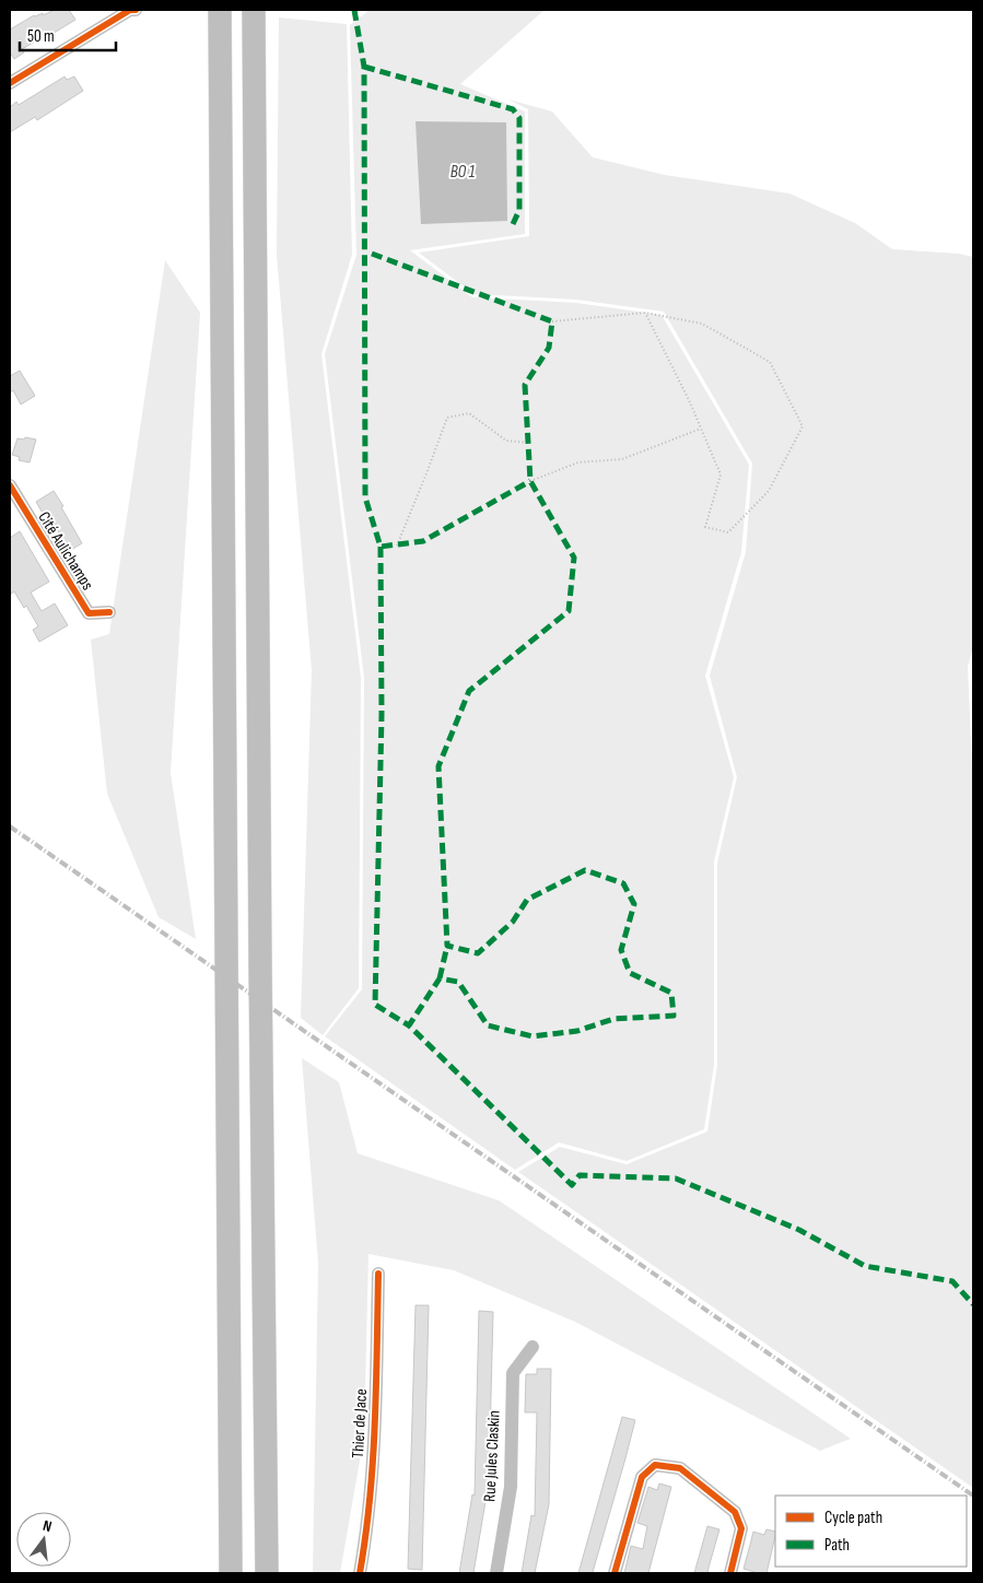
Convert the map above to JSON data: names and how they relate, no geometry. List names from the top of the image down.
{
  "streets": {
    "street": ["Cité Aulichamps", "Thier de Jace", "Rue Jules Claskin"]
  },
  "water": ["BO 1"],
  "legend": ["Cycle path", "Path"],
  "scale_bar": "50 m",
  "north": "top"
}
